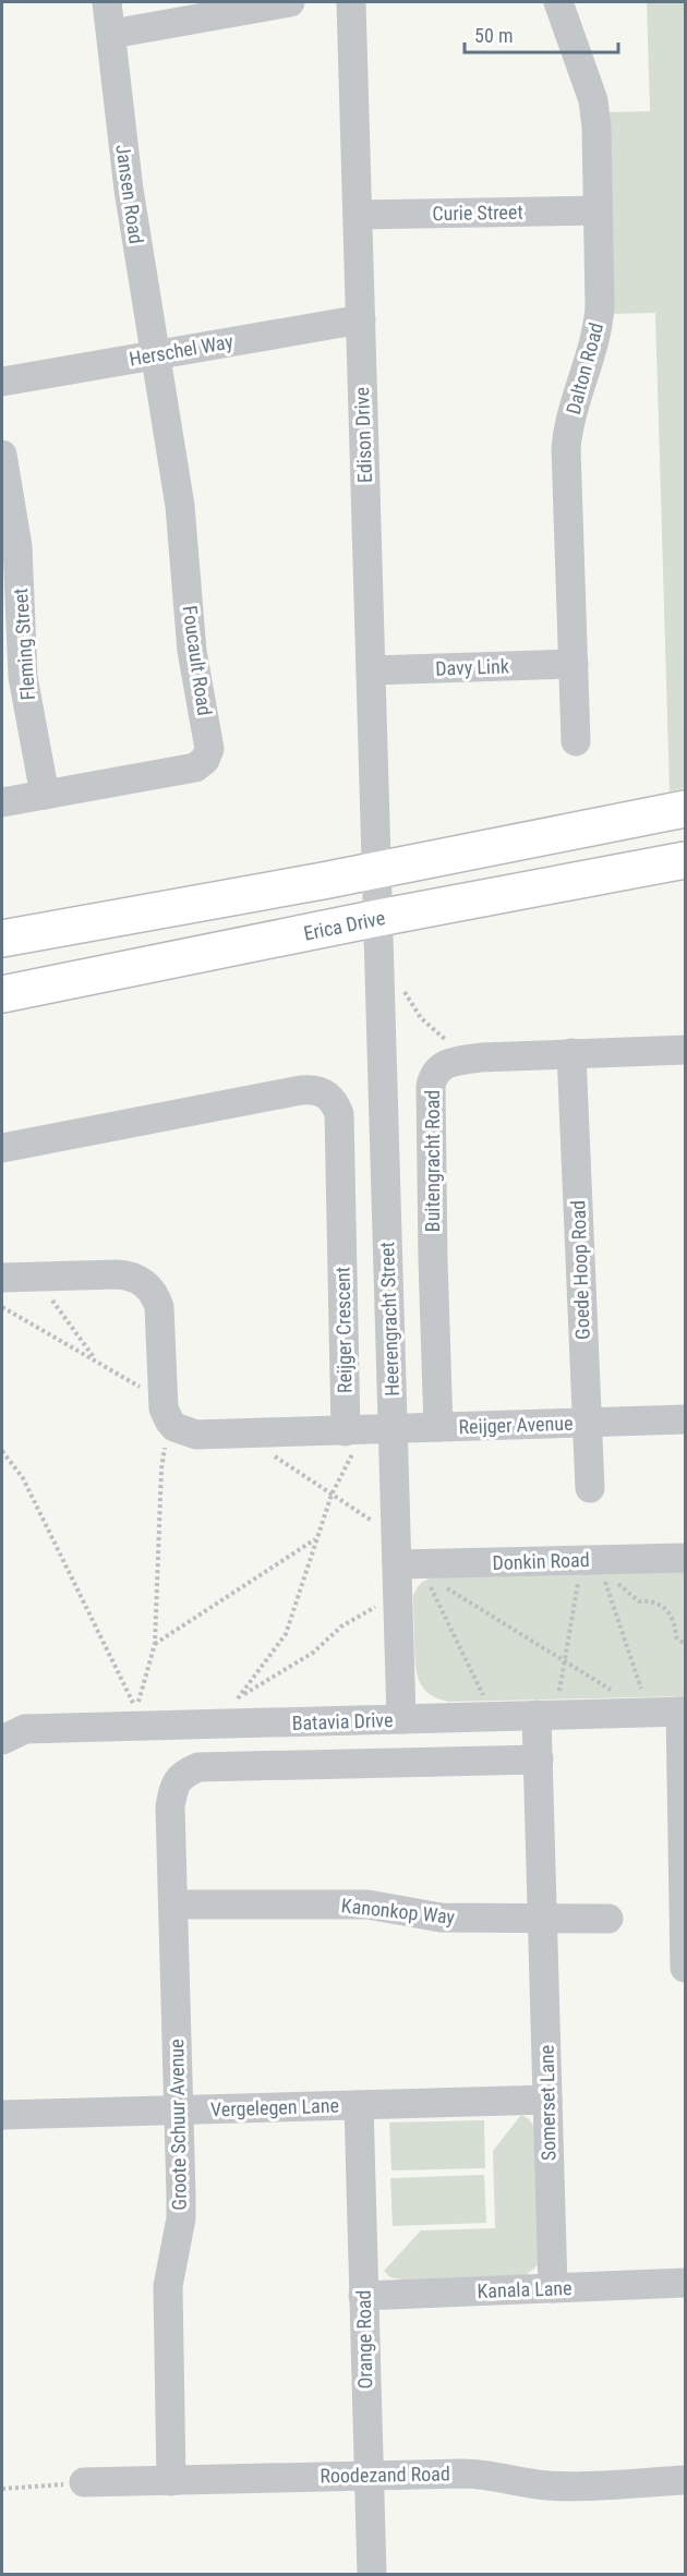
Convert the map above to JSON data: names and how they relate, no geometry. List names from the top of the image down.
{
  "streets": {
    "main road": ["Erica Drive"],
    "street": [
      "Jansen Road",
      "Curie Street",
      "Herschel Way",
      "Dalton Road",
      "Edison Drive",
      "Fleming Street",
      "Foucault Road",
      "Davy Link",
      "Buitengracht Road",
      "Goede Hoop Road",
      "Heerengracht Street",
      "Reijger Crescent",
      "Reijger Avenue",
      "Donkin Road",
      "Batavia Drive",
      "Kanonkop Way",
      "Somerset Lane",
      "Vergelegen Lane",
      "Groote Schuur Avenue",
      "Kanala Lane",
      "Orange Road",
      "Roodezand Road"
    ]
  },
  "crossings": [
    ["Jansen Road", "Herschel Way"],
    ["Jansen Road", "Foucault Road"],
    ["Curie Street", "Dalton Road"],
    ["Curie Street", "Edison Drive"],
    ["Herschel Way", "Edison Drive"],
    ["Herschel Way", "Foucault Road"],
    ["Dalton Road", "Davy Link"],
    ["Edison Drive", "Davy Link"],
    ["Edison Drive", "Heerengracht Street"],
    ["Fleming Street", "Foucault Road"],
    ["Erica Drive", "Heerengracht Street"],
    ["Buitengracht Road", "Goede Hoop Road"],
    ["Buitengracht Road", "Reijger Avenue"],
    ["Goede Hoop Road", "Reijger Avenue"],
    ["Heerengracht Street", "Reijger Avenue"],
    ["Heerengracht Street", "Donkin Road"],
    ["Heerengracht Street", "Batavia Drive"],
    ["Reijger Crescent", "Reijger Avenue"],
    ["Batavia Drive", "Somerset Lane"],
    ["Batavia Drive", "Groote Schuur Avenue"],
    ["Kanonkop Way", "Somerset Lane"],
    ["Kanonkop Way", "Groote Schuur Avenue"],
    ["Somerset Lane", "Vergelegen Lane"],
    ["Somerset Lane", "Kanala Lane"],
    ["Vergelegen Lane", "Groote Schuur Avenue"],
    ["Vergelegen Lane", "Orange Road"],
    ["Groote Schuur Avenue", "Roodezand Road"],
    ["Kanala Lane", "Orange Road"],
    ["Orange Road", "Roodezand Road"]
  ],
  "scale_bar": "50 m"
}
